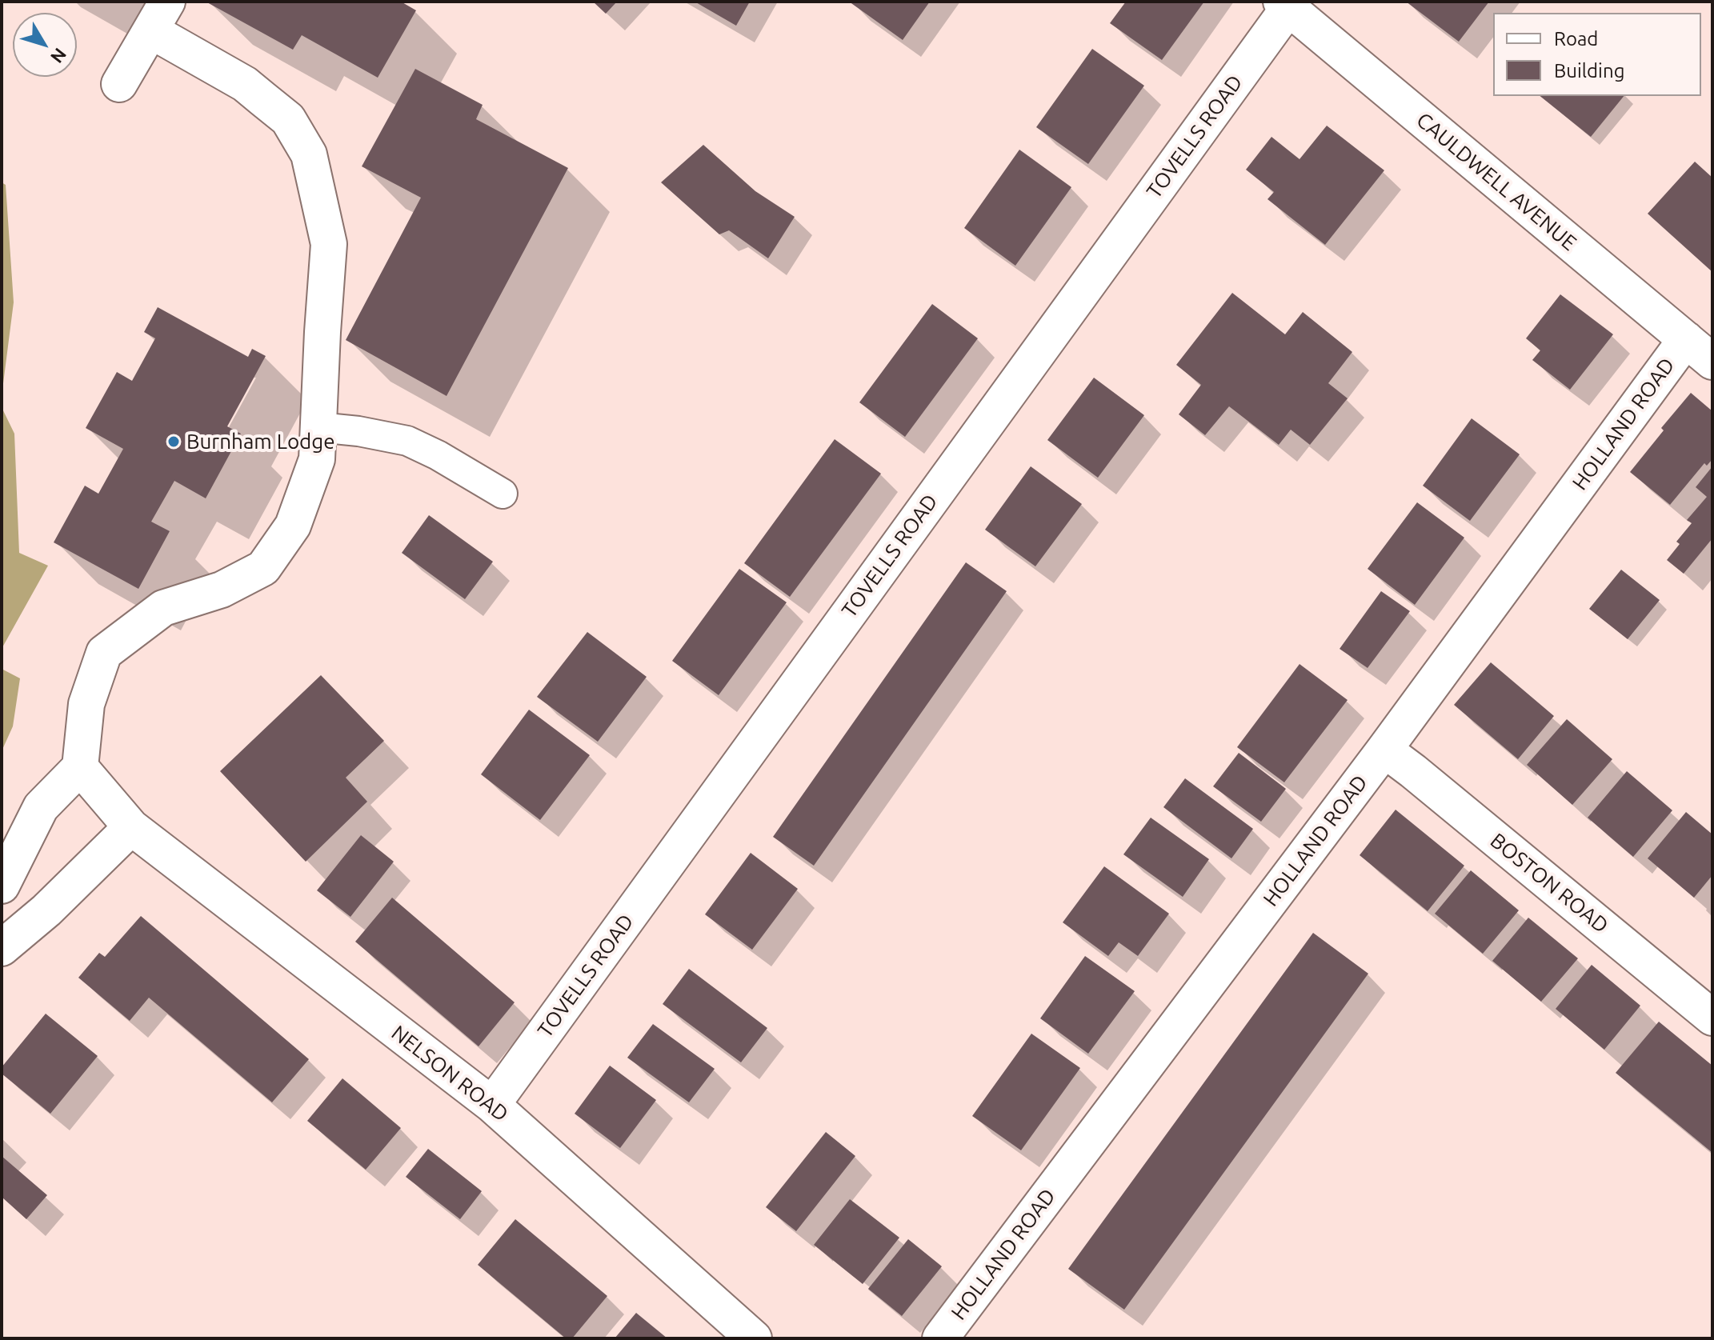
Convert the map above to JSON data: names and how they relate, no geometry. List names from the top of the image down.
{
  "streets": {
    "street": [
      "TOVELLS ROAD",
      "CAULDWELL AVENUE",
      "HOLLAND ROAD",
      "BOSTON ROAD",
      "NELSON ROAD"
    ]
  },
  "crossings": [
    ["TOVELLS ROAD", "CAULDWELL AVENUE"],
    ["TOVELLS ROAD", "NELSON ROAD"],
    ["CAULDWELL AVENUE", "HOLLAND ROAD"],
    ["HOLLAND ROAD", "BOSTON ROAD"]
  ],
  "places": ["Burnham Lodge"],
  "legend": ["Road", "Building"],
  "north": "bottom right"
}
